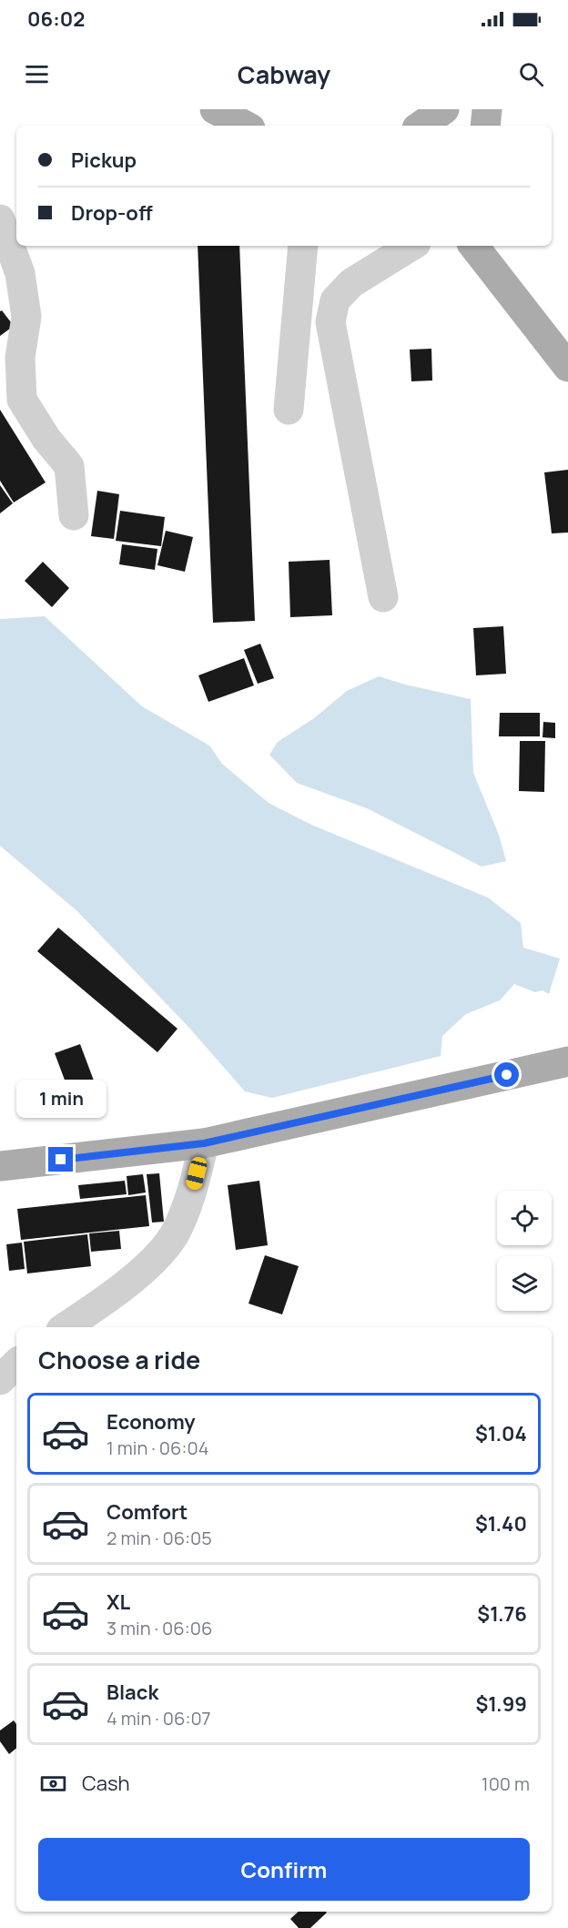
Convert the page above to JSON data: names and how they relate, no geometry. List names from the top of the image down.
{
  "page": {
    "status": "06:02",
    "header": "Cabway",
    "banner": ["Pickup", "Drop-off"],
    "bubble": "1 min",
    "heading": "Choose a ride",
    "list": [
      {
        "name": "Economy",
        "note": "1 min · 06:04",
        "value": "$1.04"
      },
      {
        "name": "Comfort",
        "note": "2 min · 06:05",
        "value": "$1.40"
      },
      {
        "name": "XL",
        "note": "3 min · 06:06",
        "value": "$1.76"
      },
      {
        "name": "Black",
        "note": "4 min · 06:07",
        "value": "$1.99"
      }
    ],
    "pay": ["Cash", "100 m"],
    "buttons": "Confirm"
  }
}
